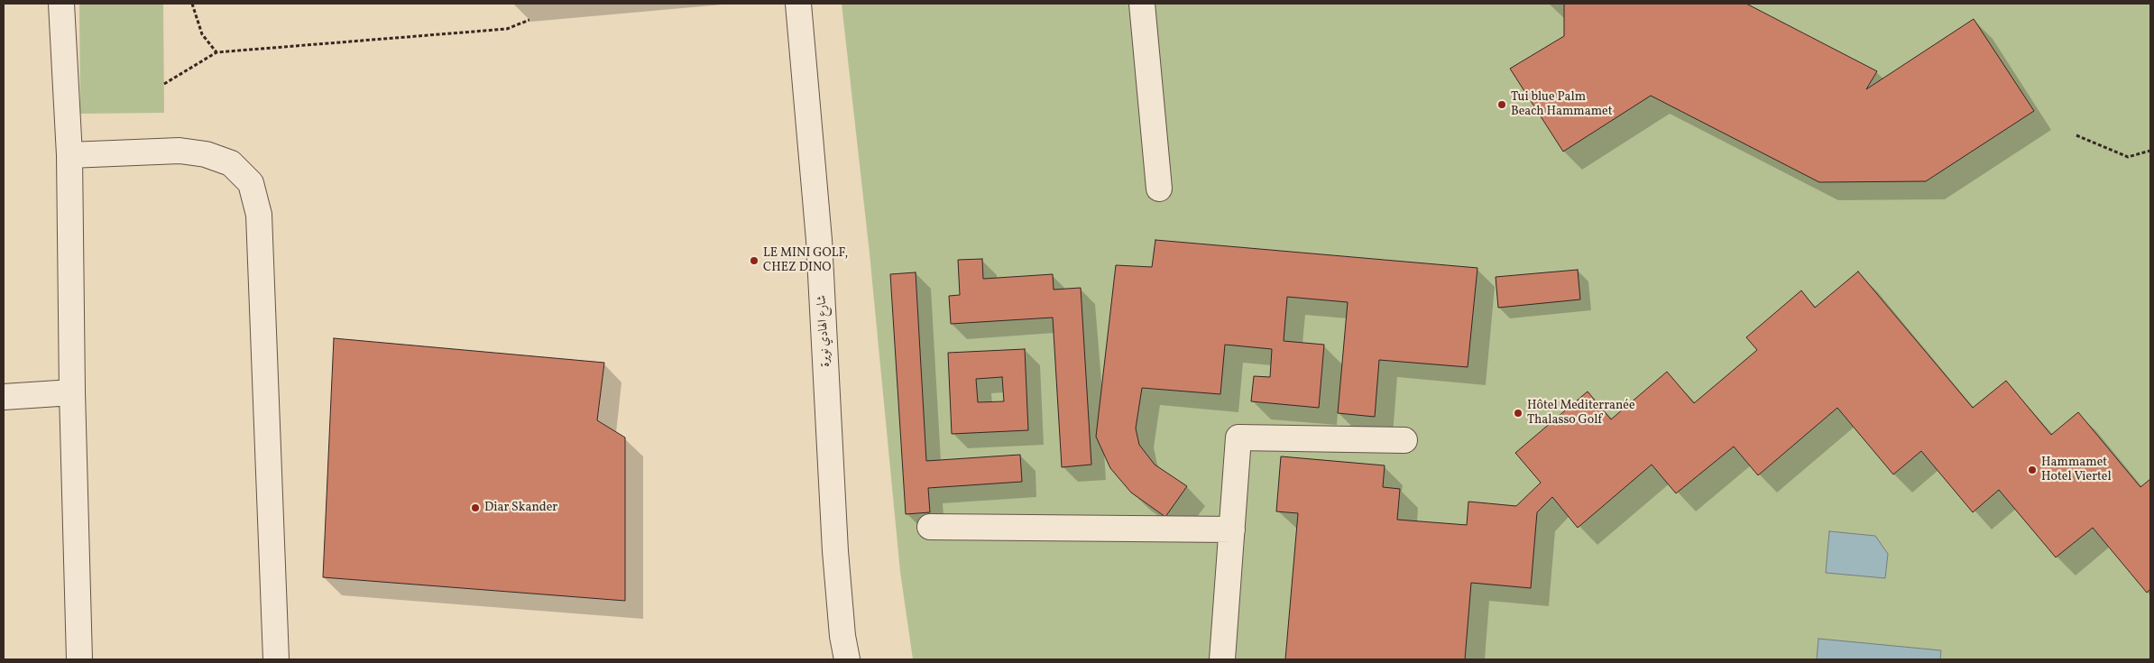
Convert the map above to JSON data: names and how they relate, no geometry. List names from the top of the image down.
{
  "streets": {
    "street": ["شارع الهادي نويرة"]
  },
  "places": [
    "Tui blue Palm Beach Hammamet",
    "LE MINI GOLF, CHEZ DINO",
    "Hôtel Mediterranée Thalasso Golf",
    "Hammamet Hotel Viertel",
    "Diar Skander"
  ]
}
